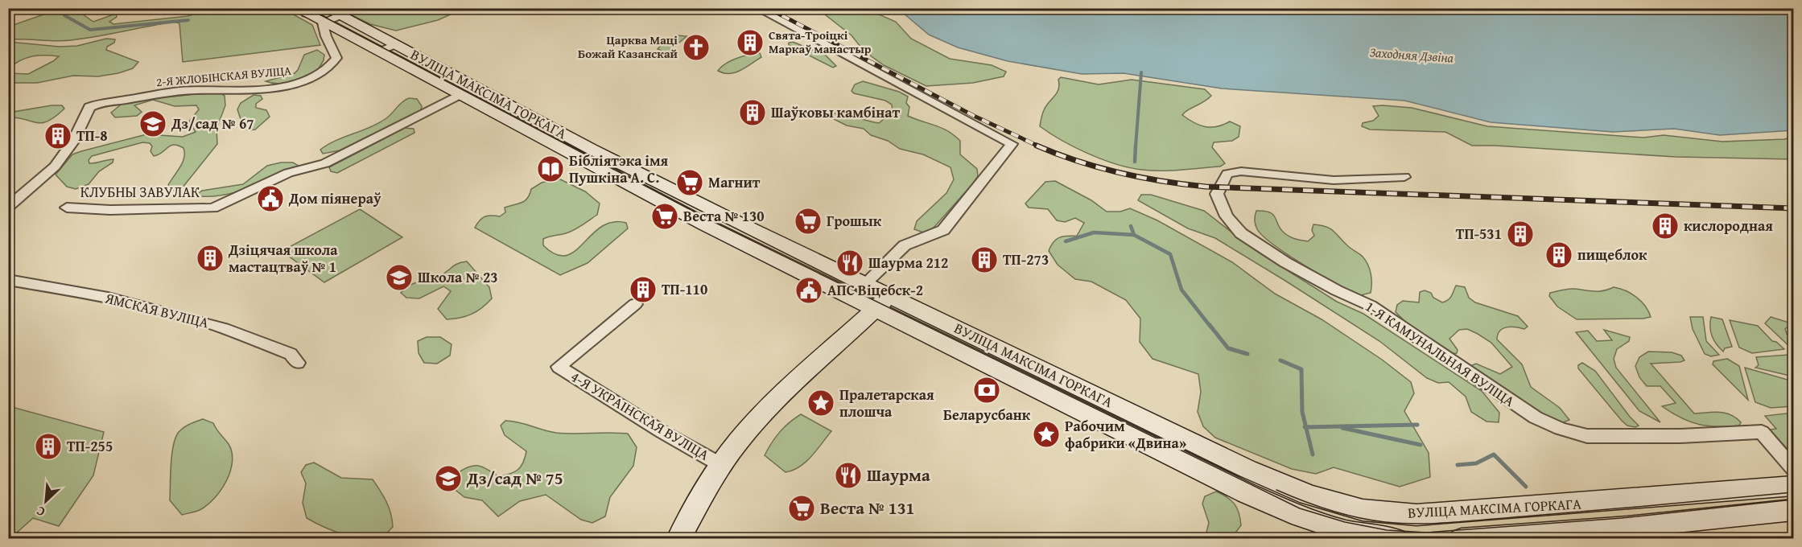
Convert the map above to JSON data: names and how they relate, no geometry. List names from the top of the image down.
{
  "streets": {
    "main road": ["ВУЛІЦА МАКСІМА ГОРКАГА"],
    "street": [
      "2-Я ЖЛОБІНСКАЯ ВУЛІЦА",
      "КЛУБНЫ ЗАВУЛАК",
      "ЯМСКАЯ ВУЛІЦА",
      "1-Я КАМУНАЛЬНАЯ ВУЛІЦА",
      "4-Я УКРАІНСКАЯ ВУЛІЦА"
    ]
  },
  "crossings": [
    ["2-Я ЖЛОБІНСКАЯ ВУЛІЦА", "ВУЛІЦА МАКСІМА ГОРКАГА"],
    ["ВУЛІЦА МАКСІМА ГОРКАГА", "КЛУБНЫ ЗАВУЛАК"]
  ],
  "water": ["Заходняя Дзвіна"],
  "places": {
    "building": [
      "Свята-Троіцкі Маркаў манастыр",
      "Шаўковы камбінат",
      "ТП-8",
      "кислородная",
      "ТП-531",
      "пищеблок",
      "Дзіцячая школа мастацтваў № 1",
      "ТП-273",
      "ТП-110",
      "ТП-255"
    ],
    "church": ["Царква Маці Божай Казанскай"],
    "school or university": ["Дз/сад № 67", "Школа № 23", "Дз/сад № 75"],
    "library": ["Бібліятэка імя Пушкіна А. С."],
    "supermarket": [
      "Магнит",
      "Веста № 130",
      "Грошык",
      "Веста № 131"
    ],
    "public building": ["Дом піянераў", "АПС Віцебск-2"],
    "restaurant": ["Шаурма 212", "Шаурма"],
    "bank": ["Беларусбанк"],
    "place": ["Пралетарская плошча", "Рабочим фабрики «Двина»"]
  },
  "north": "bottom left"
}
